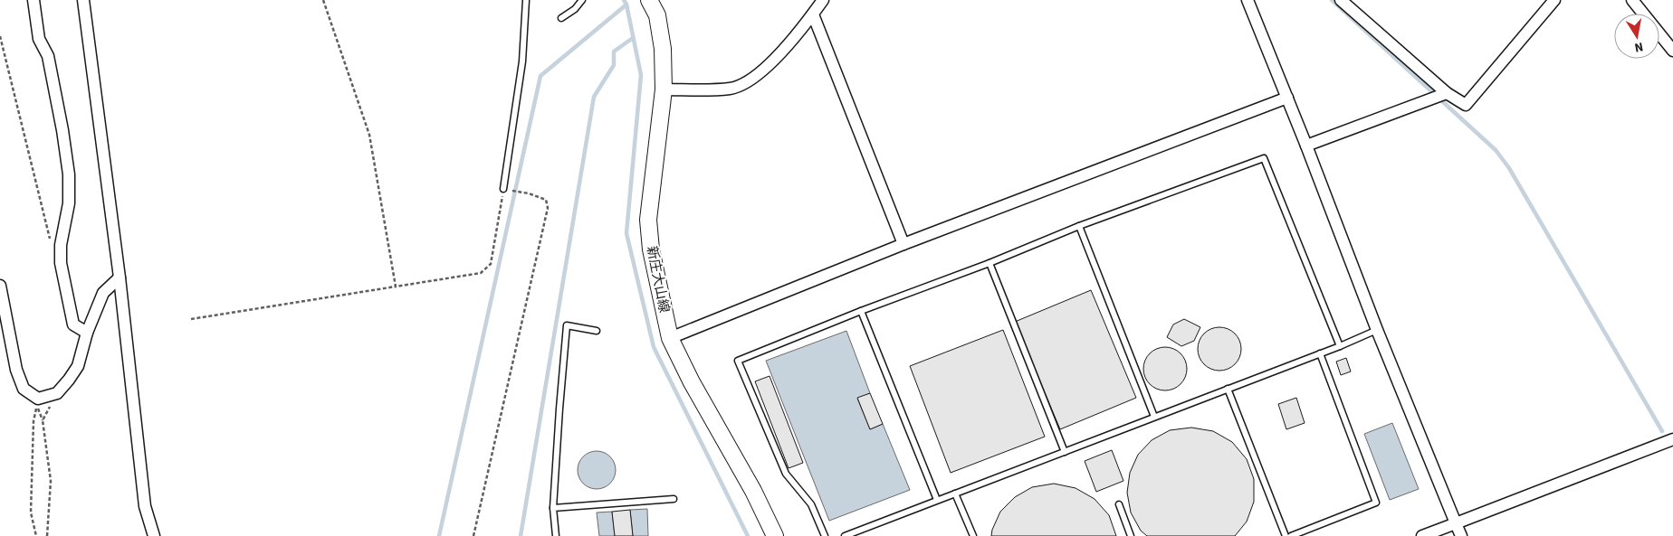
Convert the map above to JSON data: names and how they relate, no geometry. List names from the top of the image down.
{
  "streets": {
    "main road": ["新庄大山線"]
  },
  "north": "bottom"
}
